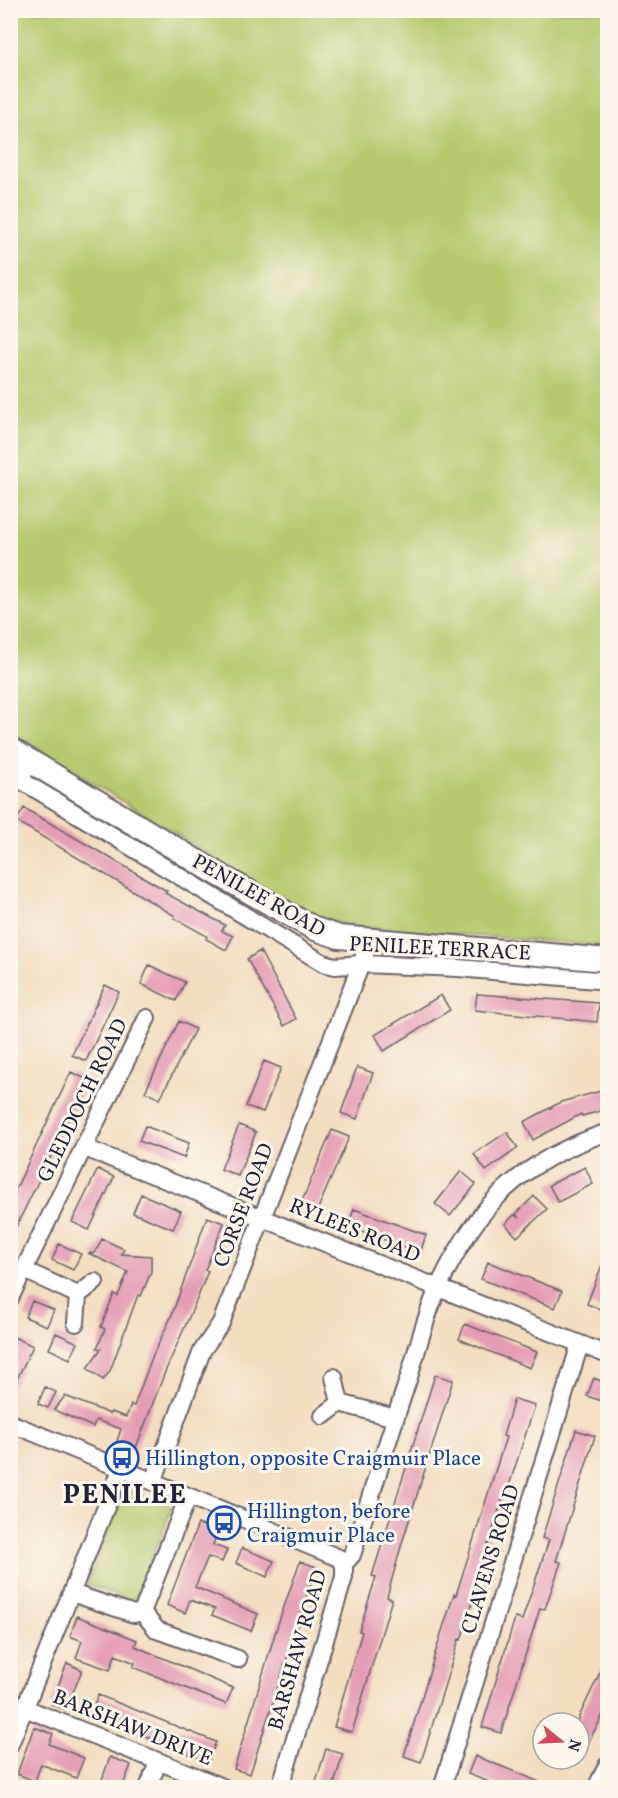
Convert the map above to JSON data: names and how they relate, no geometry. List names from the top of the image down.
{
  "streets": {
    "street": [
      "PENILEE ROAD",
      "PENILEE TERRACE",
      "GLEDDOCH ROAD",
      "CORSE ROAD",
      "RYLEES ROAD",
      "CLAVENS ROAD",
      "BARSHAW ROAD",
      "BARSHAW DRIVE"
    ]
  },
  "crossings": [
    ["PENILEE ROAD", "PENILEE TERRACE"],
    ["PENILEE ROAD", "CORSE ROAD"],
    ["PENILEE TERRACE", "CORSE ROAD"],
    ["GLEDDOCH ROAD", "RYLEES ROAD"],
    ["CORSE ROAD", "RYLEES ROAD"],
    ["RYLEES ROAD", "CLAVENS ROAD"],
    ["RYLEES ROAD", "BARSHAW ROAD"]
  ],
  "districts": ["PENILEE"],
  "places": {
    "bus stop": ["Hillington, opposite Craigmuir Place", "Hillington, before Craigmuir Place"]
  },
  "north": "right"
}
